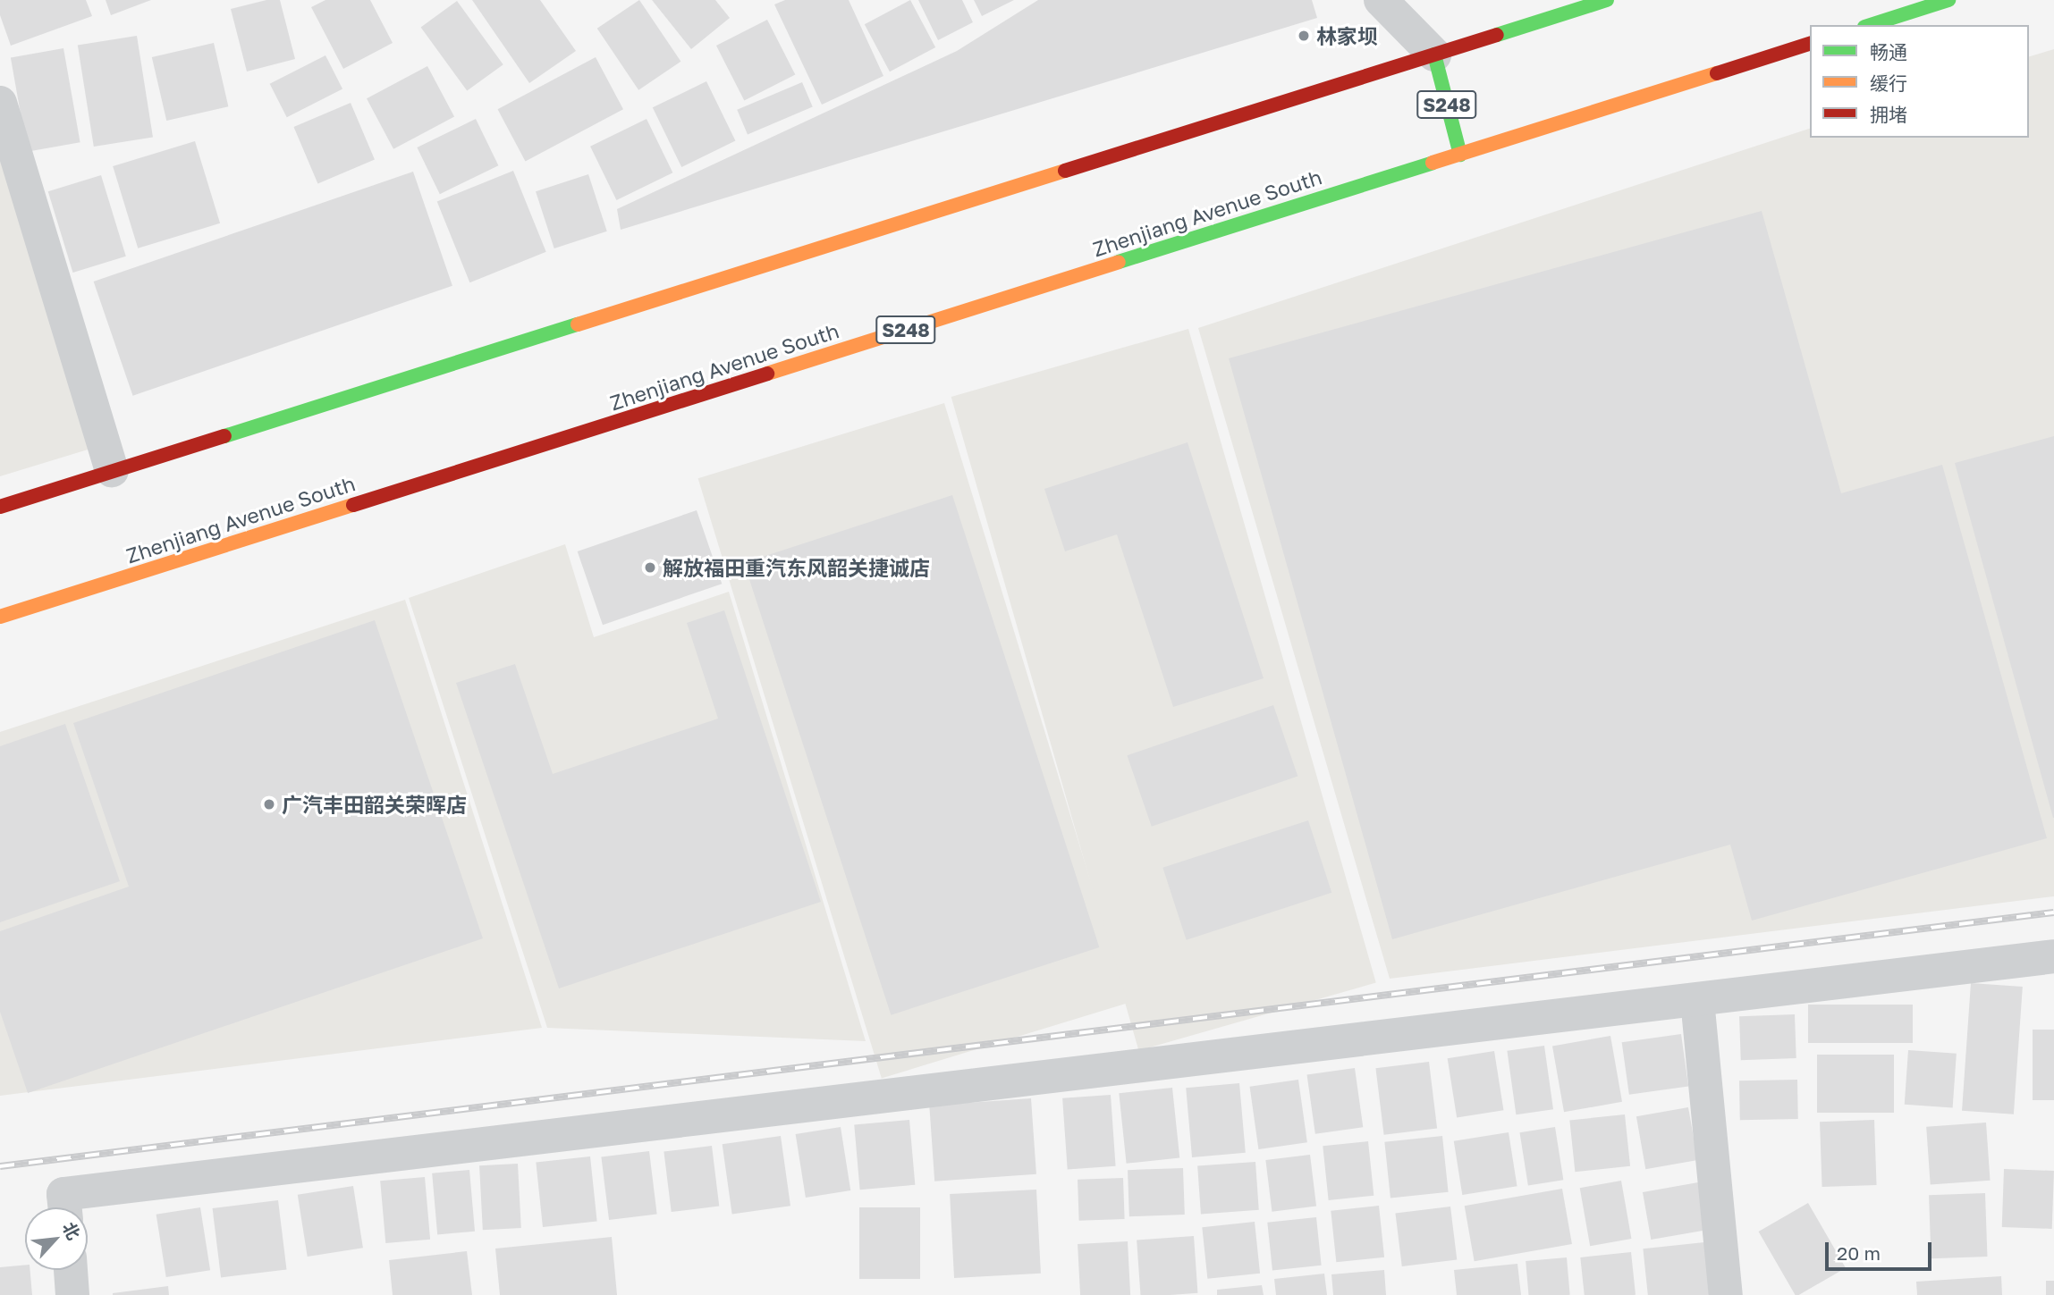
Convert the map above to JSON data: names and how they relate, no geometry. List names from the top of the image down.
{
  "streets": {
    "main road": ["S248", "Zhenjiang Avenue South"]
  },
  "crossings": [
    ["S248", "Zhenjiang Avenue South"]
  ],
  "places": ["林家坝", "解放福田重汽东风韶关捷诚店", "广汽丰田韶关荣晖店"],
  "legend": ["畅通", "缓行", "拥堵"],
  "scale_bar": "20 m",
  "north": "top right"
}
